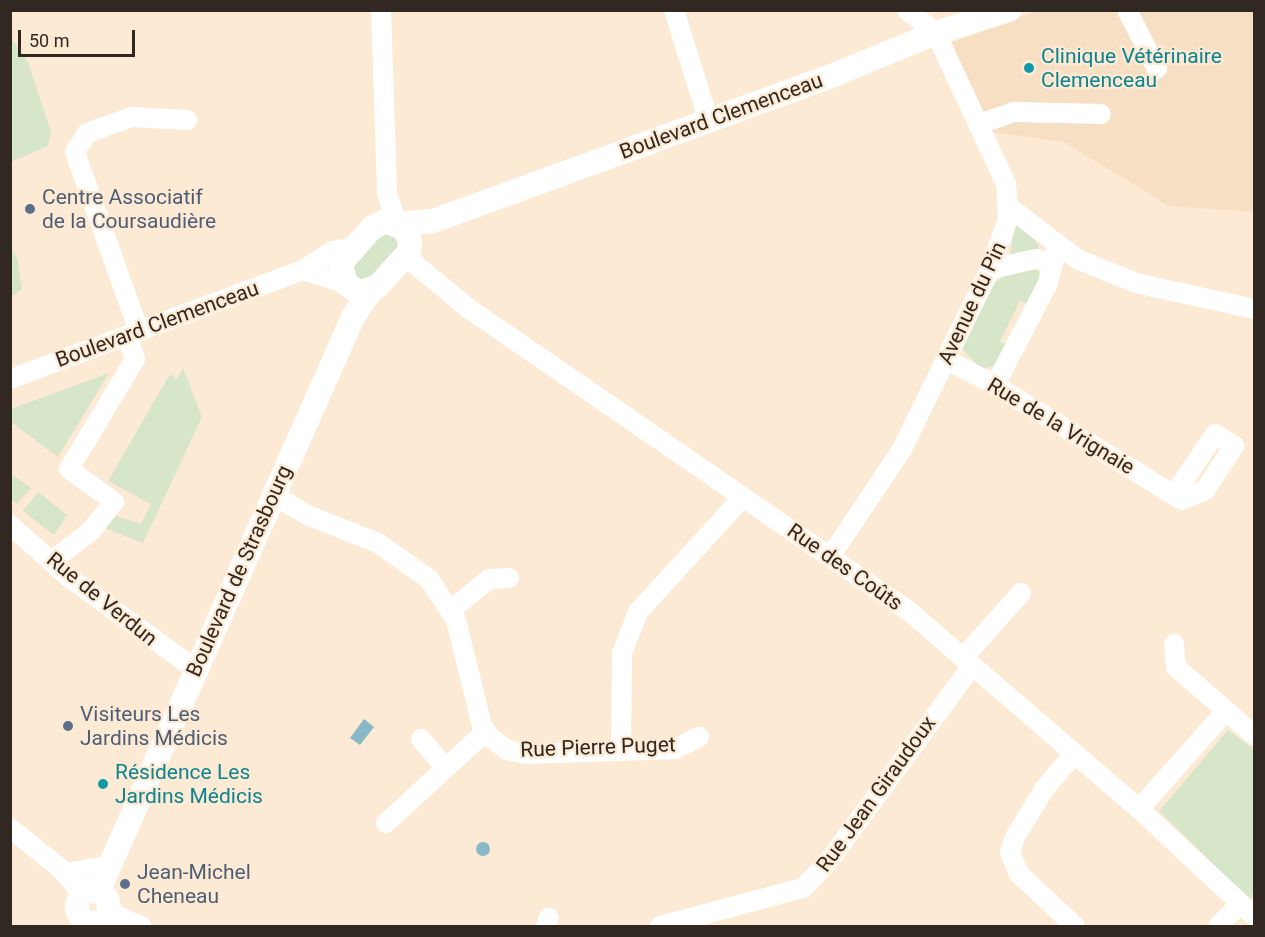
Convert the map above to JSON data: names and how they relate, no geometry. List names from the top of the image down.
{
  "streets": {
    "main road": ["Boulevard Clemenceau", "Boulevard de Strasbourg"],
    "street": [
      "Avenue du Pin",
      "Rue de la Vrignaie",
      "Rue des Coûts",
      "Rue de Verdun",
      "Rue Pierre Puget",
      "Rue Jean Giraudoux"
    ]
  },
  "crossings": [
    ["Boulevard Clemenceau", "Avenue du Pin"],
    ["Boulevard Clemenceau", "Rue des Coûts"],
    ["Boulevard Clemenceau", "Boulevard de Strasbourg"],
    ["Avenue du Pin", "Rue de la Vrignaie"],
    ["Avenue du Pin", "Rue des Coûts"],
    ["Rue des Coûts", "Rue Jean Giraudoux"],
    ["Boulevard de Strasbourg", "Rue de Verdun"]
  ],
  "places": [
    "Clinique Vétérinaire Clemenceau",
    "Centre Associatif de la Coursaudière",
    "Visiteurs Les Jardins Médicis",
    "Résidence Les Jardins Médicis",
    "Jean-Michel Cheneau"
  ],
  "scale_bar": "50 m"
}
